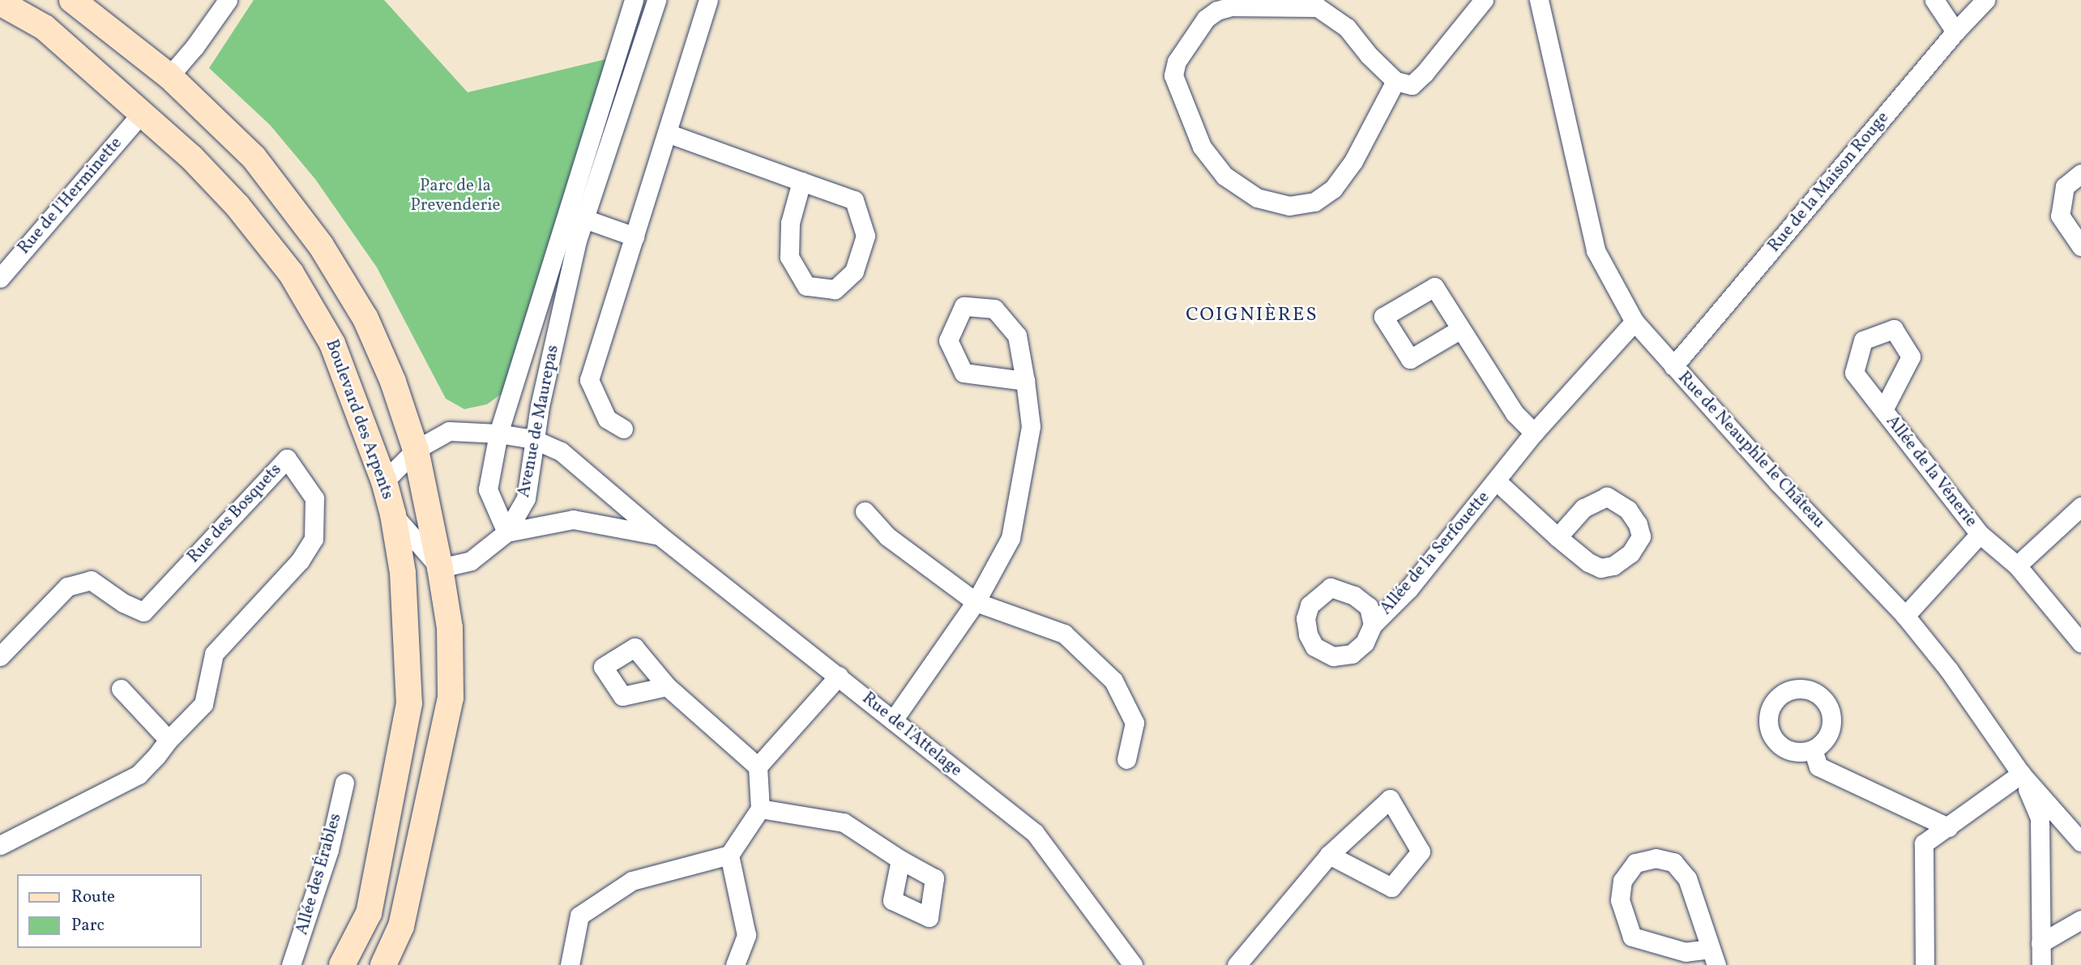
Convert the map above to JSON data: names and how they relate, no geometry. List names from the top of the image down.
{
  "streets": {
    "street": [
      "Rue de la Maison Rouge",
      "Rue de l'Herminette",
      "Boulevard des Arpents",
      "Avenue de Maurepas",
      "Rue de Neauphle le Château",
      "Allée de la Vénerie",
      "Rue des Bosquets",
      "Allée de la Serfouette",
      "Rue de l'Attelage",
      "Allée des Érables"
    ]
  },
  "crossings": [
    ["Rue de la Maison Rouge", "Rue de Neauphle le Château"],
    ["Rue de l'Herminette", "Boulevard des Arpents"],
    ["Boulevard des Arpents", "Rue de l'Attelage"],
    ["Avenue de Maurepas", "Rue de l'Attelage"],
    ["Rue de Neauphle le Château", "Allée de la Vénerie"],
    ["Rue de Neauphle le Château", "Allée de la Serfouette"]
  ],
  "districts": ["COIGNIÈRES"],
  "parks": ["Parc de la Prevenderie"],
  "legend": ["Route", "Parc"]
}
